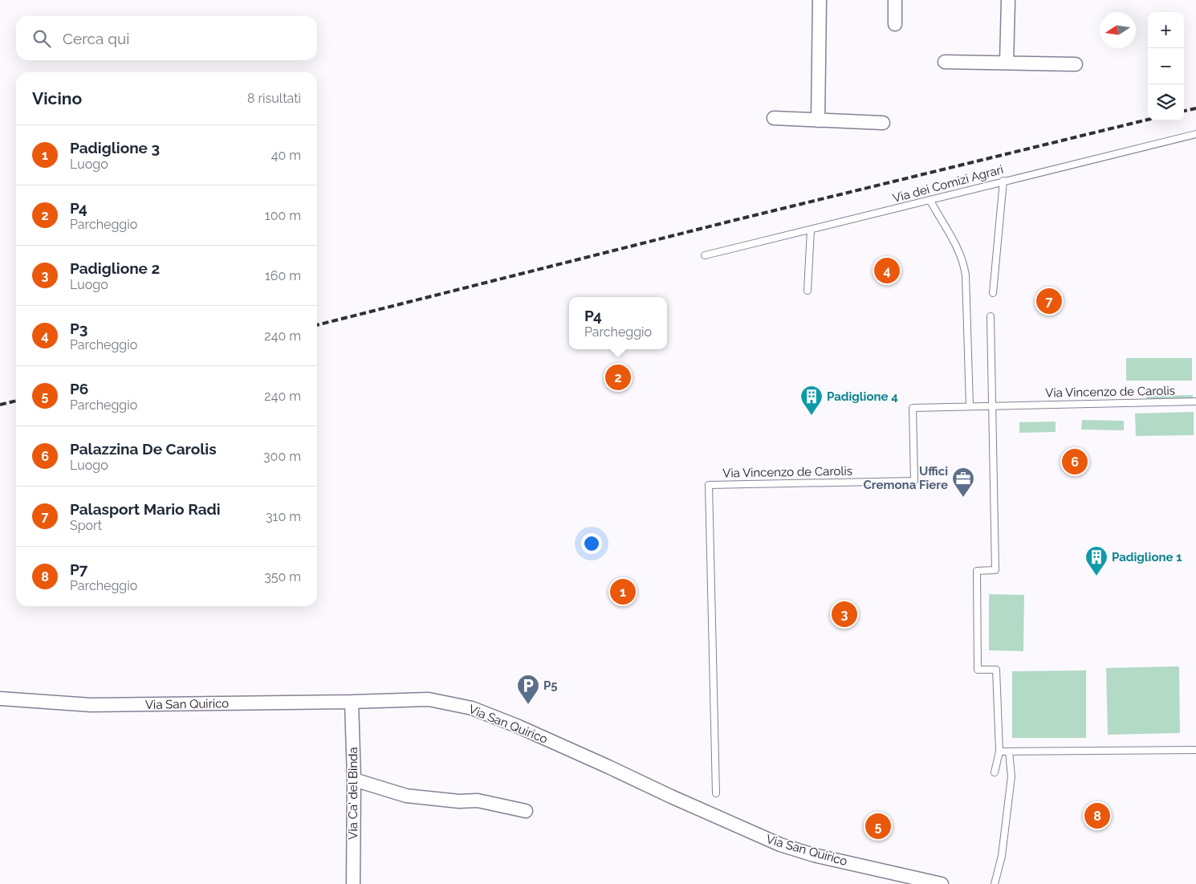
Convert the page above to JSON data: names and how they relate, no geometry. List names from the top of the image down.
{
  "streets": {
    "street": ["Via San Quirico", "Via Ca' del Binda"],
    "lane": ["Via dei Comizi Agrari", "Via Vincenzo de Carolis"]
  },
  "crossings": [
    ["Via San Quirico", "Via Ca' del Binda"]
  ],
  "places": {
    "building": ["Padiglione 4", "Padiglione 1"],
    "office": ["Uffici Cremona Fiere"],
    "parking": ["P5"]
  },
  "north": "left",
  "page": {
    "map_buttons": ["+", "−"],
    "search": "Cerca qui",
    "heading": ["Vicino", "8 risultati"],
    "list": [
      {
        "mark": "1",
        "name": "Padiglione 3",
        "note": "Luogo",
        "value": "40 m"
      },
      {
        "mark": "2",
        "name": "P4",
        "note": "Parcheggio",
        "value": "100 m"
      },
      {
        "mark": "3",
        "name": "Padiglione 2",
        "note": "Luogo",
        "value": "160 m"
      },
      {
        "mark": "4",
        "name": "P3",
        "note": "Parcheggio",
        "value": "240 m"
      },
      {
        "mark": "5",
        "name": "P6",
        "note": "Parcheggio",
        "value": "240 m"
      },
      {
        "mark": "6",
        "name": "Palazzina De Carolis",
        "note": "Luogo",
        "value": "300 m"
      },
      {
        "mark": "7",
        "name": "Palasport Mario Radi",
        "note": "Sport",
        "value": "310 m"
      },
      {
        "mark": "8",
        "name": "P7",
        "note": "Parcheggio",
        "value": "350 m"
      }
    ],
    "pins": [
      "4",
      "7",
      "2",
      "6",
      "1",
      "3",
      "8",
      "5"
    ],
    "popup": ["P4", "Parcheggio"]
  }
}
